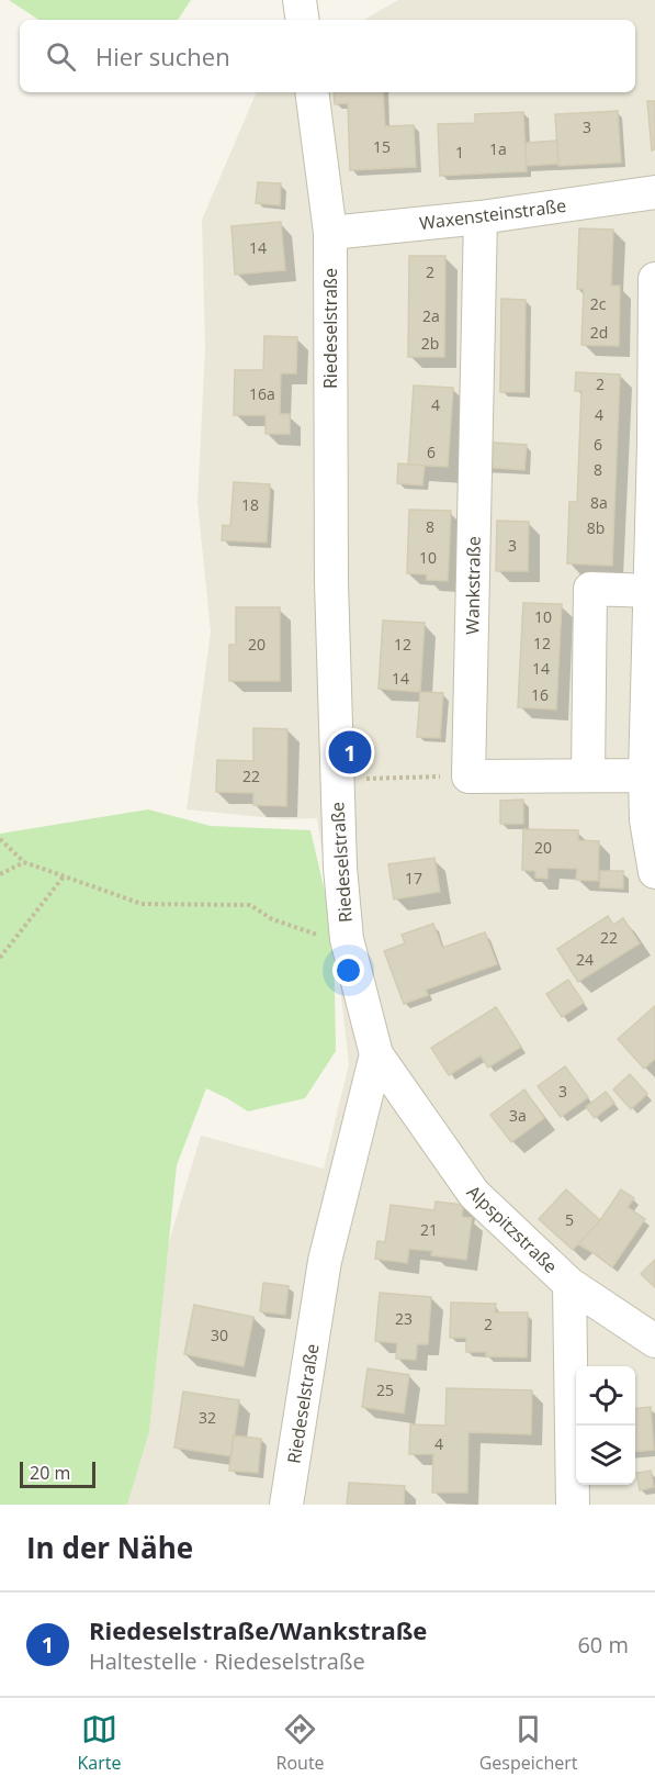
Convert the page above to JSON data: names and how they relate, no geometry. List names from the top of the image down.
{
  "streets": {
    "street": [
      "Waxensteinstraße",
      "Riedeselstraße",
      "Wankstraße",
      "Alpspitzstraße"
    ]
  },
  "crossings": [
    ["Waxensteinstraße", "Riedeselstraße"],
    ["Waxensteinstraße", "Wankstraße"],
    ["Riedeselstraße", "Alpspitzstraße"]
  ],
  "house_numbers": [
    "3",
    "15",
    "1a",
    "1",
    "14",
    "2",
    "2c",
    "2a",
    "2d",
    "2b",
    "2",
    "16a",
    "4",
    "4",
    "6",
    "6",
    "8",
    "8a",
    "18",
    "8",
    "8b",
    "3",
    "10",
    "10",
    "12",
    "20",
    "12",
    "14",
    "14",
    "16",
    "22",
    "20",
    "17",
    "22",
    "24",
    "3",
    "3a",
    "5",
    "21",
    "23",
    "2",
    "30",
    "25",
    "32",
    "4"
  ],
  "scale_bar": "20 m",
  "page": {
    "search": "Hier suchen",
    "pins": "1",
    "scale": "20 m",
    "heading": "In der Nähe",
    "list": [
      {
        "mark": "1",
        "name": "Riedeselstraße/Wankstraße",
        "note": "Haltestelle · Riedeselstraße",
        "value": "60 m"
      }
    ],
    "nav": ["Karte", "Route", "Gespeichert"]
  }
}
